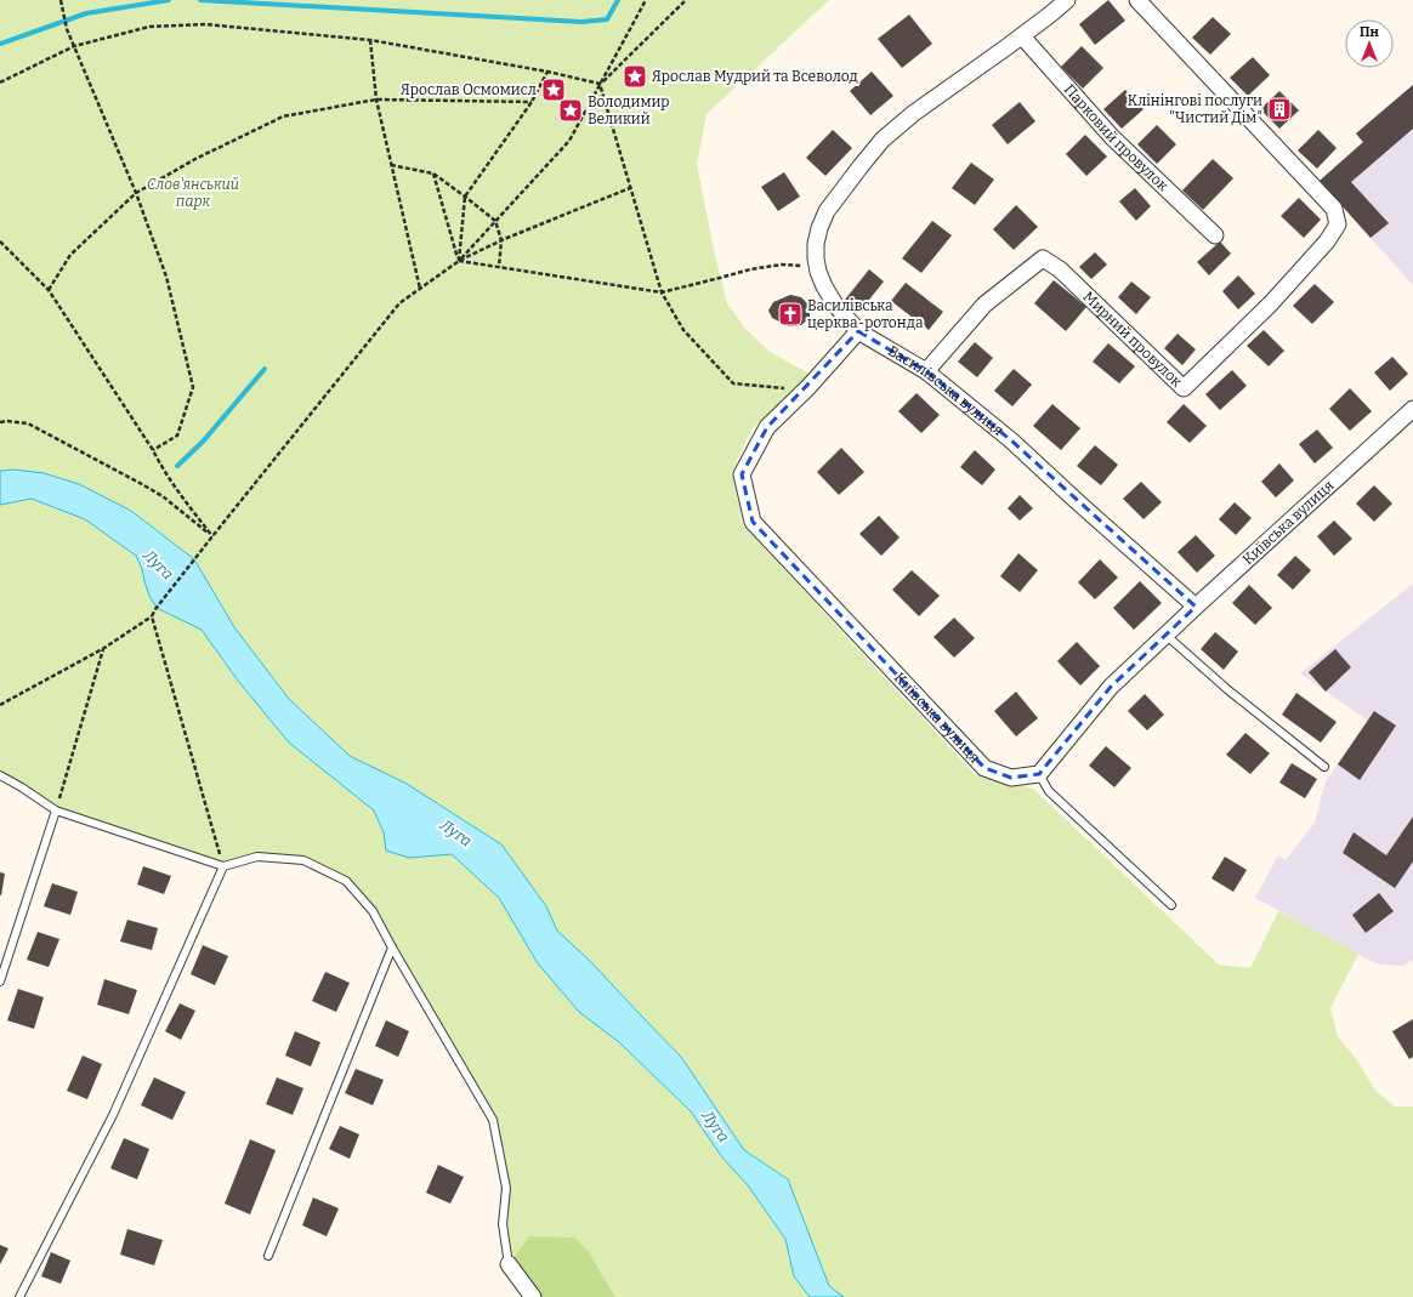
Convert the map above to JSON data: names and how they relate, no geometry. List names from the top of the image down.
{
  "streets": {
    "street": [
      "Парковий провулок",
      "Мирний провулок",
      "Василівська вулиця",
      "Київська вулиця"
    ]
  },
  "crossings": [
    ["Парковий провулок", "Василівська вулиця"],
    ["Мирний провулок", "Василівська вулиця"],
    ["Василівська вулиця", "Київська вулиця"]
  ],
  "water": ["Луга"],
  "parks": ["Слов'янський парк"],
  "places": {
    "place": ["Ярослав Мудрий та Всеволод", "Ярослав Осмомисл", "Володимир Великий"],
    "building": ["Клінінгові послуги \"Чистий Дім\""],
    "church": ["Василівська церква-ротонда"]
  },
  "north": "top"
}
